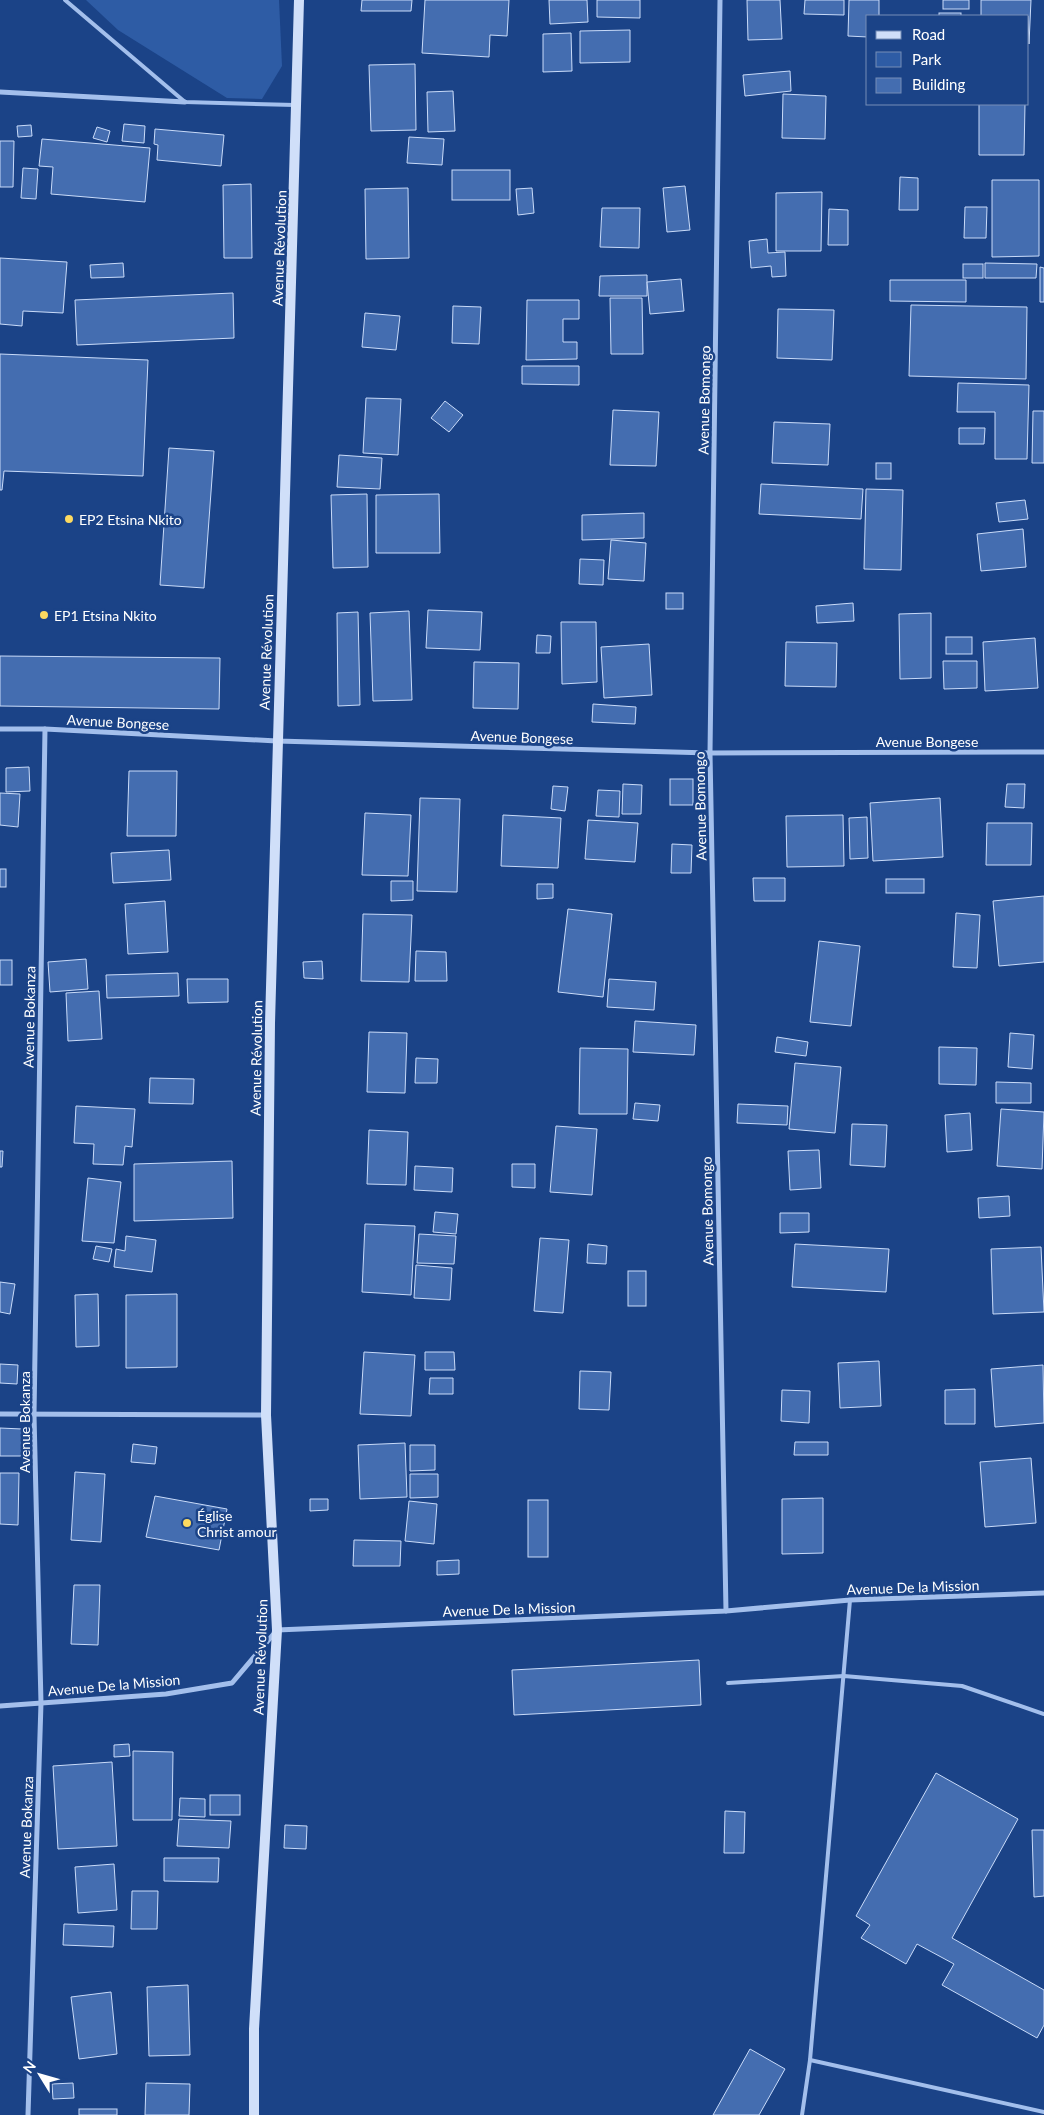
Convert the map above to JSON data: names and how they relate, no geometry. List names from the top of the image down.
{
  "streets": {
    "street": [
      "Avenue Révolution",
      "Avenue Bomongo",
      "Avenue Bongese",
      "Avenue Bokanza",
      "Avenue De la Mission"
    ]
  },
  "crossings": [
    ["Avenue Révolution", "Avenue Bongese"],
    ["Avenue Révolution", "Avenue De la Mission"],
    ["Avenue Bomongo", "Avenue Bongese"],
    ["Avenue Bomongo", "Avenue De la Mission"],
    ["Avenue Bongese", "Avenue Bokanza"],
    ["Avenue Bokanza", "Avenue De la Mission"]
  ],
  "places": ["EP2 Etsina Nkito", "EP1 Etsina Nkito", "Église Christ amour"],
  "legend": ["Road", "Park", "Building"],
  "north": "top left"
}
